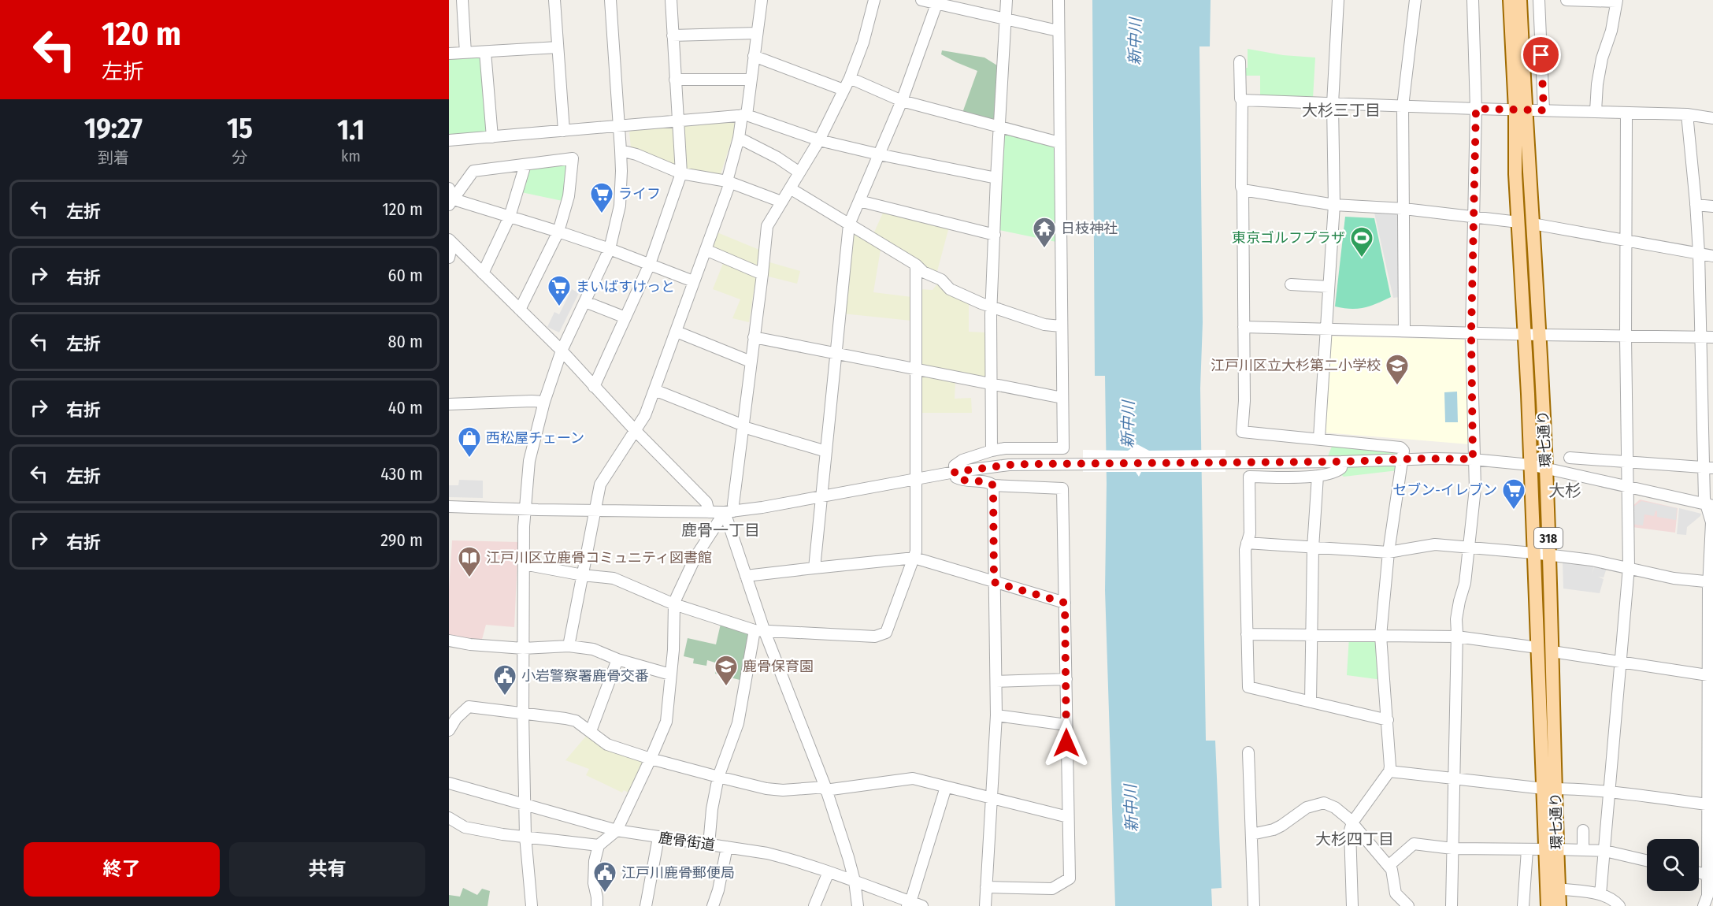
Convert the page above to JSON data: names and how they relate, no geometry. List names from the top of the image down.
{
  "streets": {
    "main road": ["環七通り", "318"],
    "street": ["鹿骨街道"]
  },
  "crossings": [
    ["環七通り", "318"]
  ],
  "districts": [
    "大杉三丁目",
    "大杉",
    "鹿骨一丁目",
    "大杉四丁目"
  ],
  "water": ["新中川"],
  "places": {
    "supermarket": ["ライフ", "まいばすけっと", "セブン-イレブン"],
    "temple": ["日枝神社"],
    "sports": ["東京ゴルフプラザ"],
    "school or university": ["江戸川区立大杉第二小学校", "鹿骨保育園"],
    "shop": ["西松屋チェーン"],
    "library": ["江戸川区立鹿骨コミュニティ図書館"],
    "public building": ["小岩警察署鹿骨交番", "江戸川鹿骨郵便局"]
  },
  "page": {
    "turn": ["120 m", "左折"],
    "eta": [
      "19:27",
      "到着",
      "15",
      "分",
      "1.1",
      "km"
    ],
    "list": [
      {
        "name": "左折",
        "value": "120 m"
      },
      {
        "name": "右折",
        "value": "60 m"
      },
      {
        "name": "左折",
        "value": "80 m"
      },
      {
        "name": "右折",
        "value": "40 m"
      },
      {
        "name": "左折",
        "value": "430 m"
      },
      {
        "name": "右折",
        "value": "290 m"
      }
    ],
    "buttons": ["終了", "共有"]
  }
}
